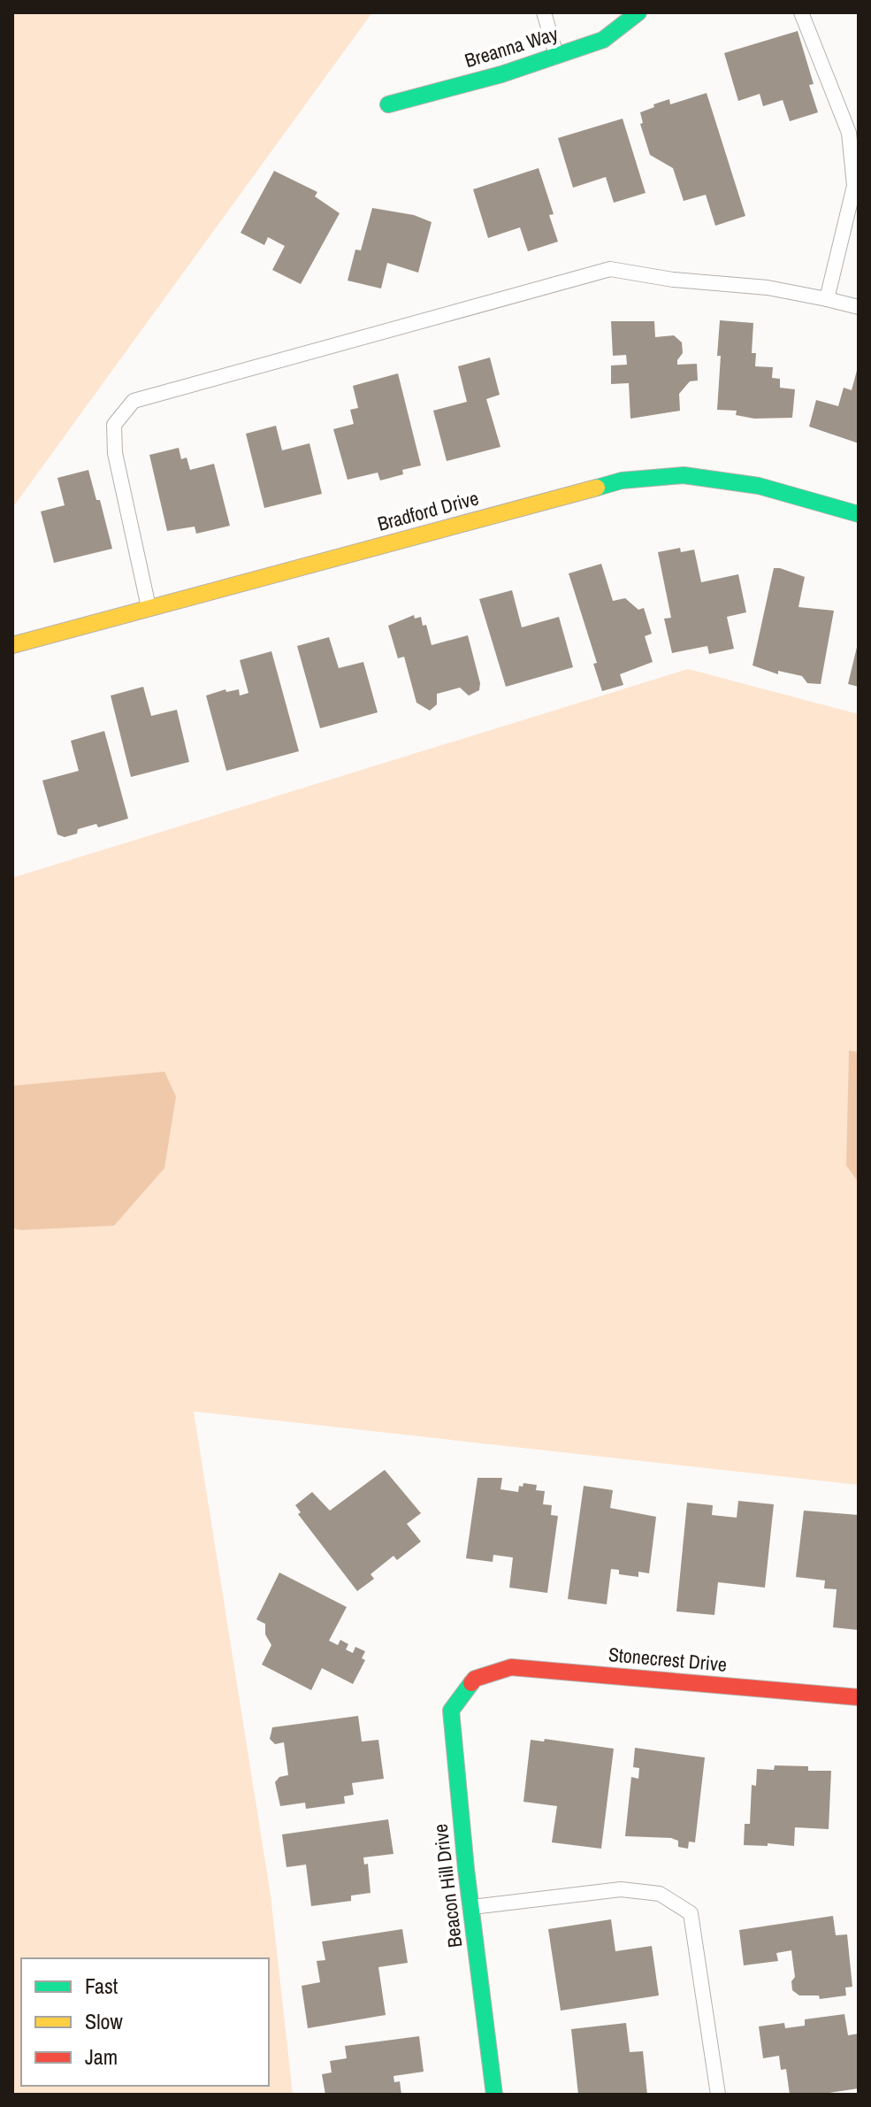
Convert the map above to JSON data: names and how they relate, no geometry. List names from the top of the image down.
{
  "streets": {
    "street": [
      "Breanna Way",
      "Bradford Drive",
      "Stonecrest Drive",
      "Beacon Hill Drive"
    ]
  },
  "crossings": [
    ["Stonecrest Drive", "Beacon Hill Drive"]
  ],
  "legend": ["Fast", "Slow", "Jam"]
}
